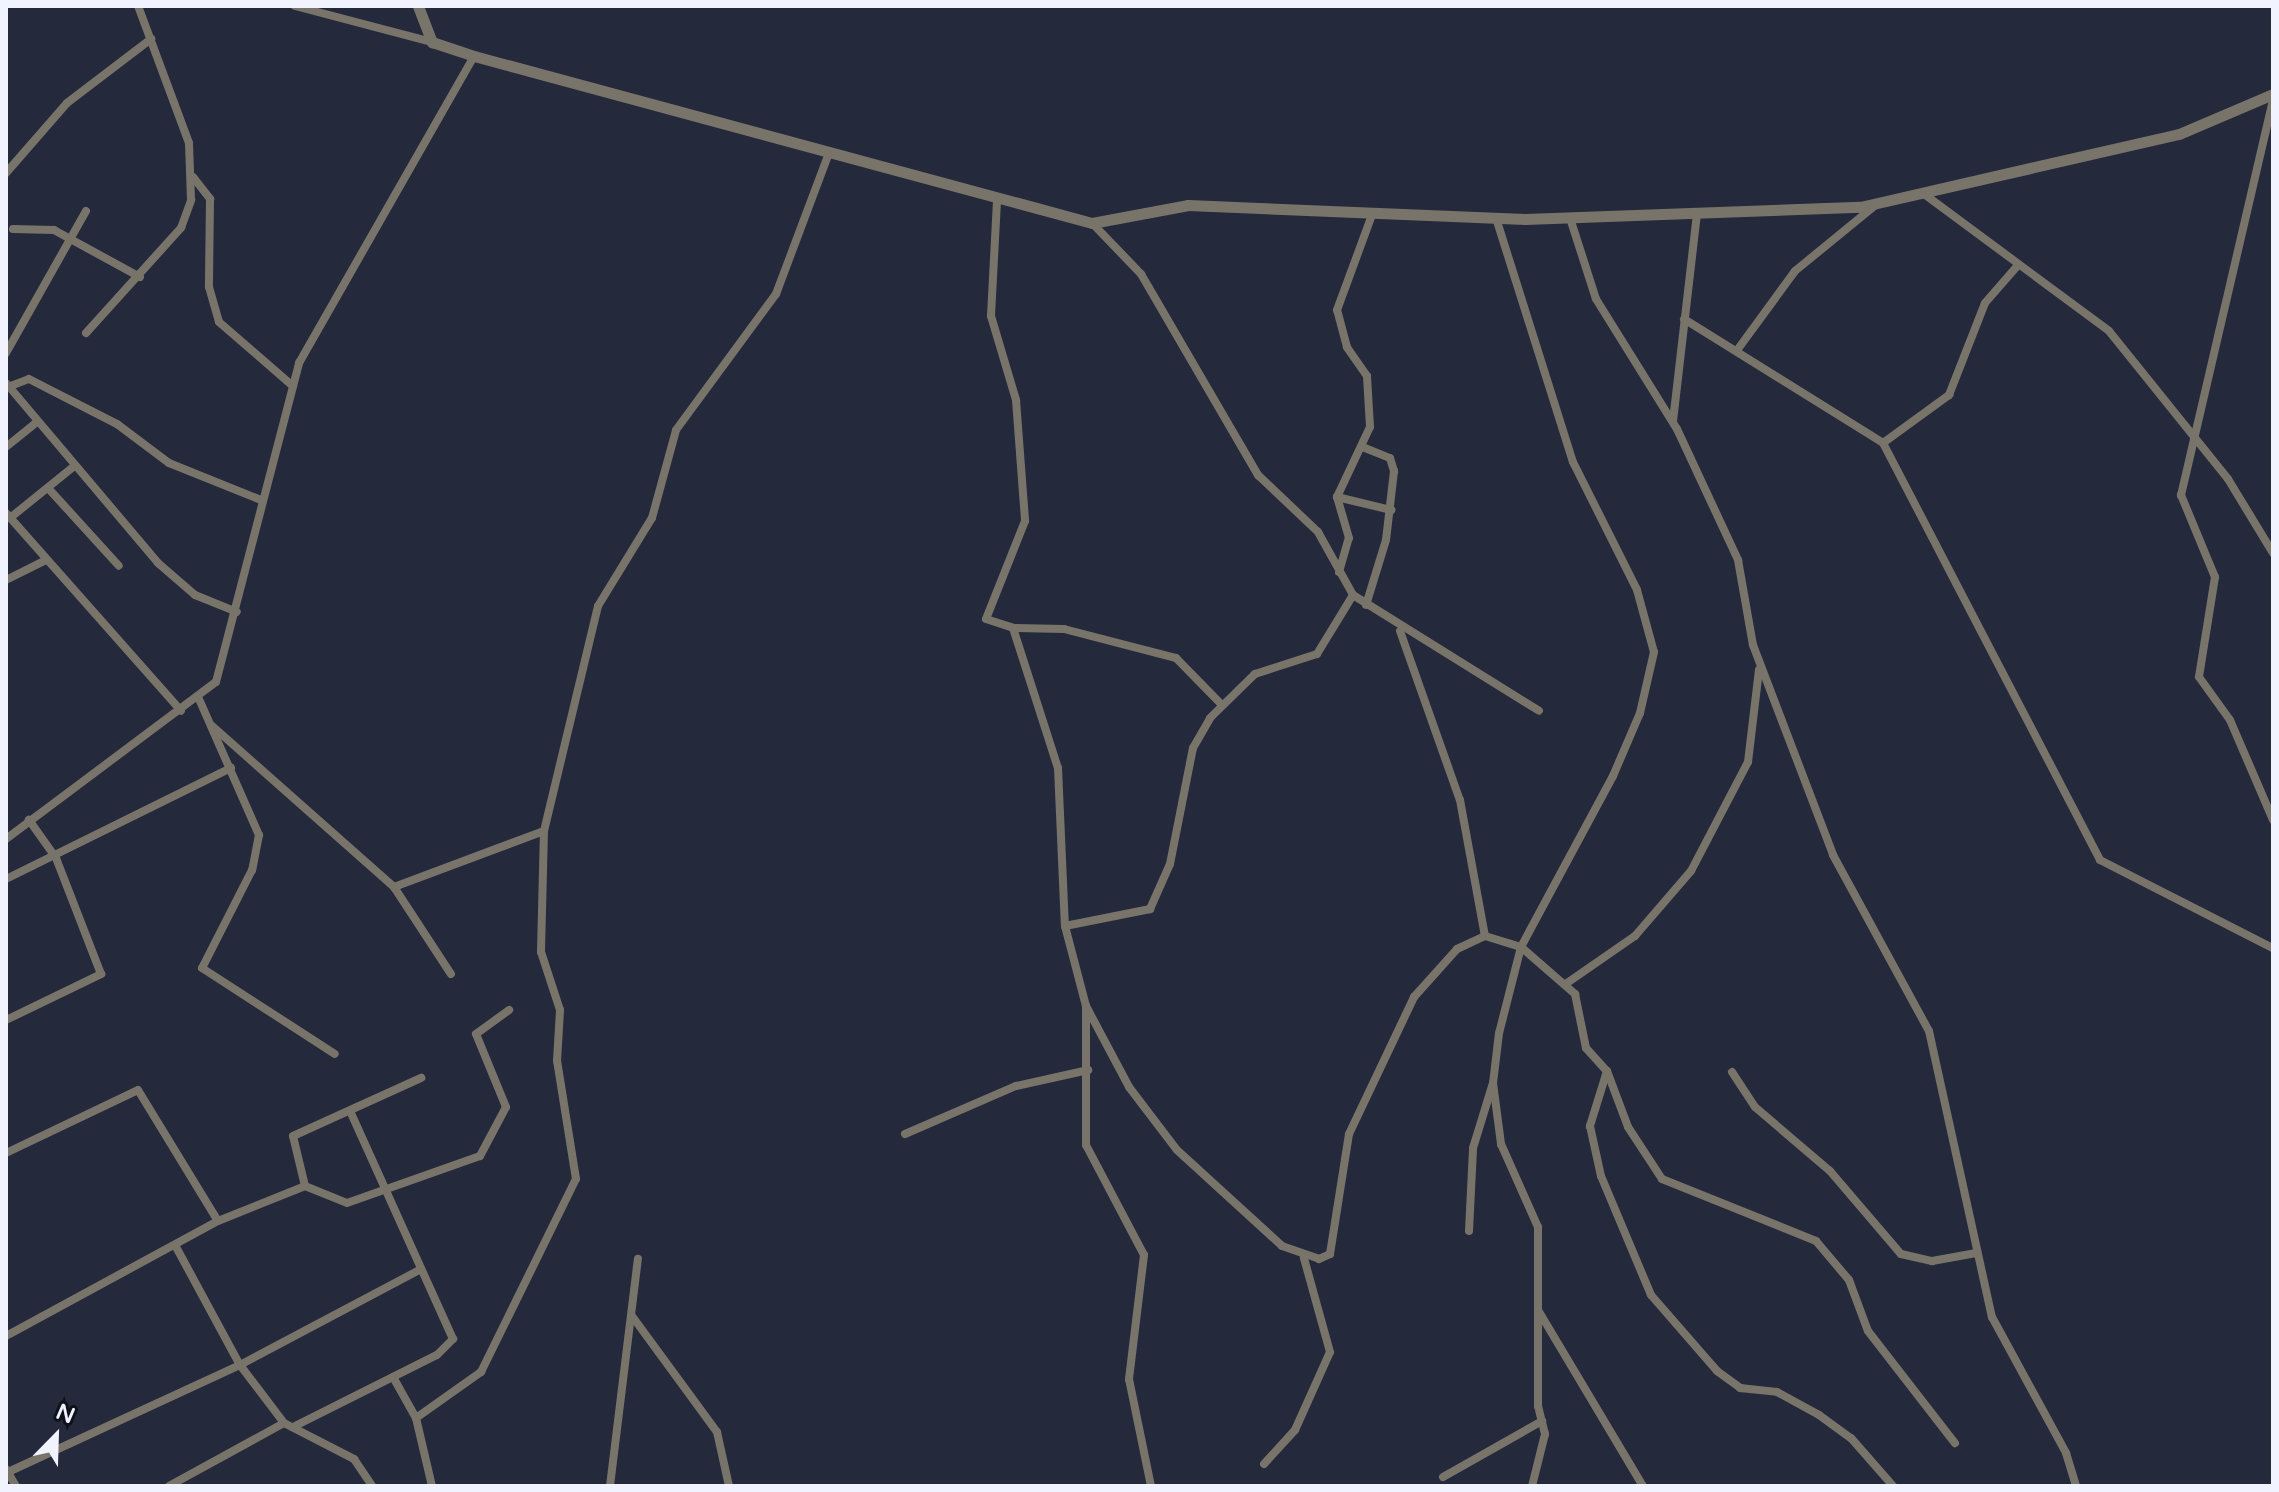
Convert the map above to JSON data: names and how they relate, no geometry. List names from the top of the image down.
{
  "north": "top right"
}
